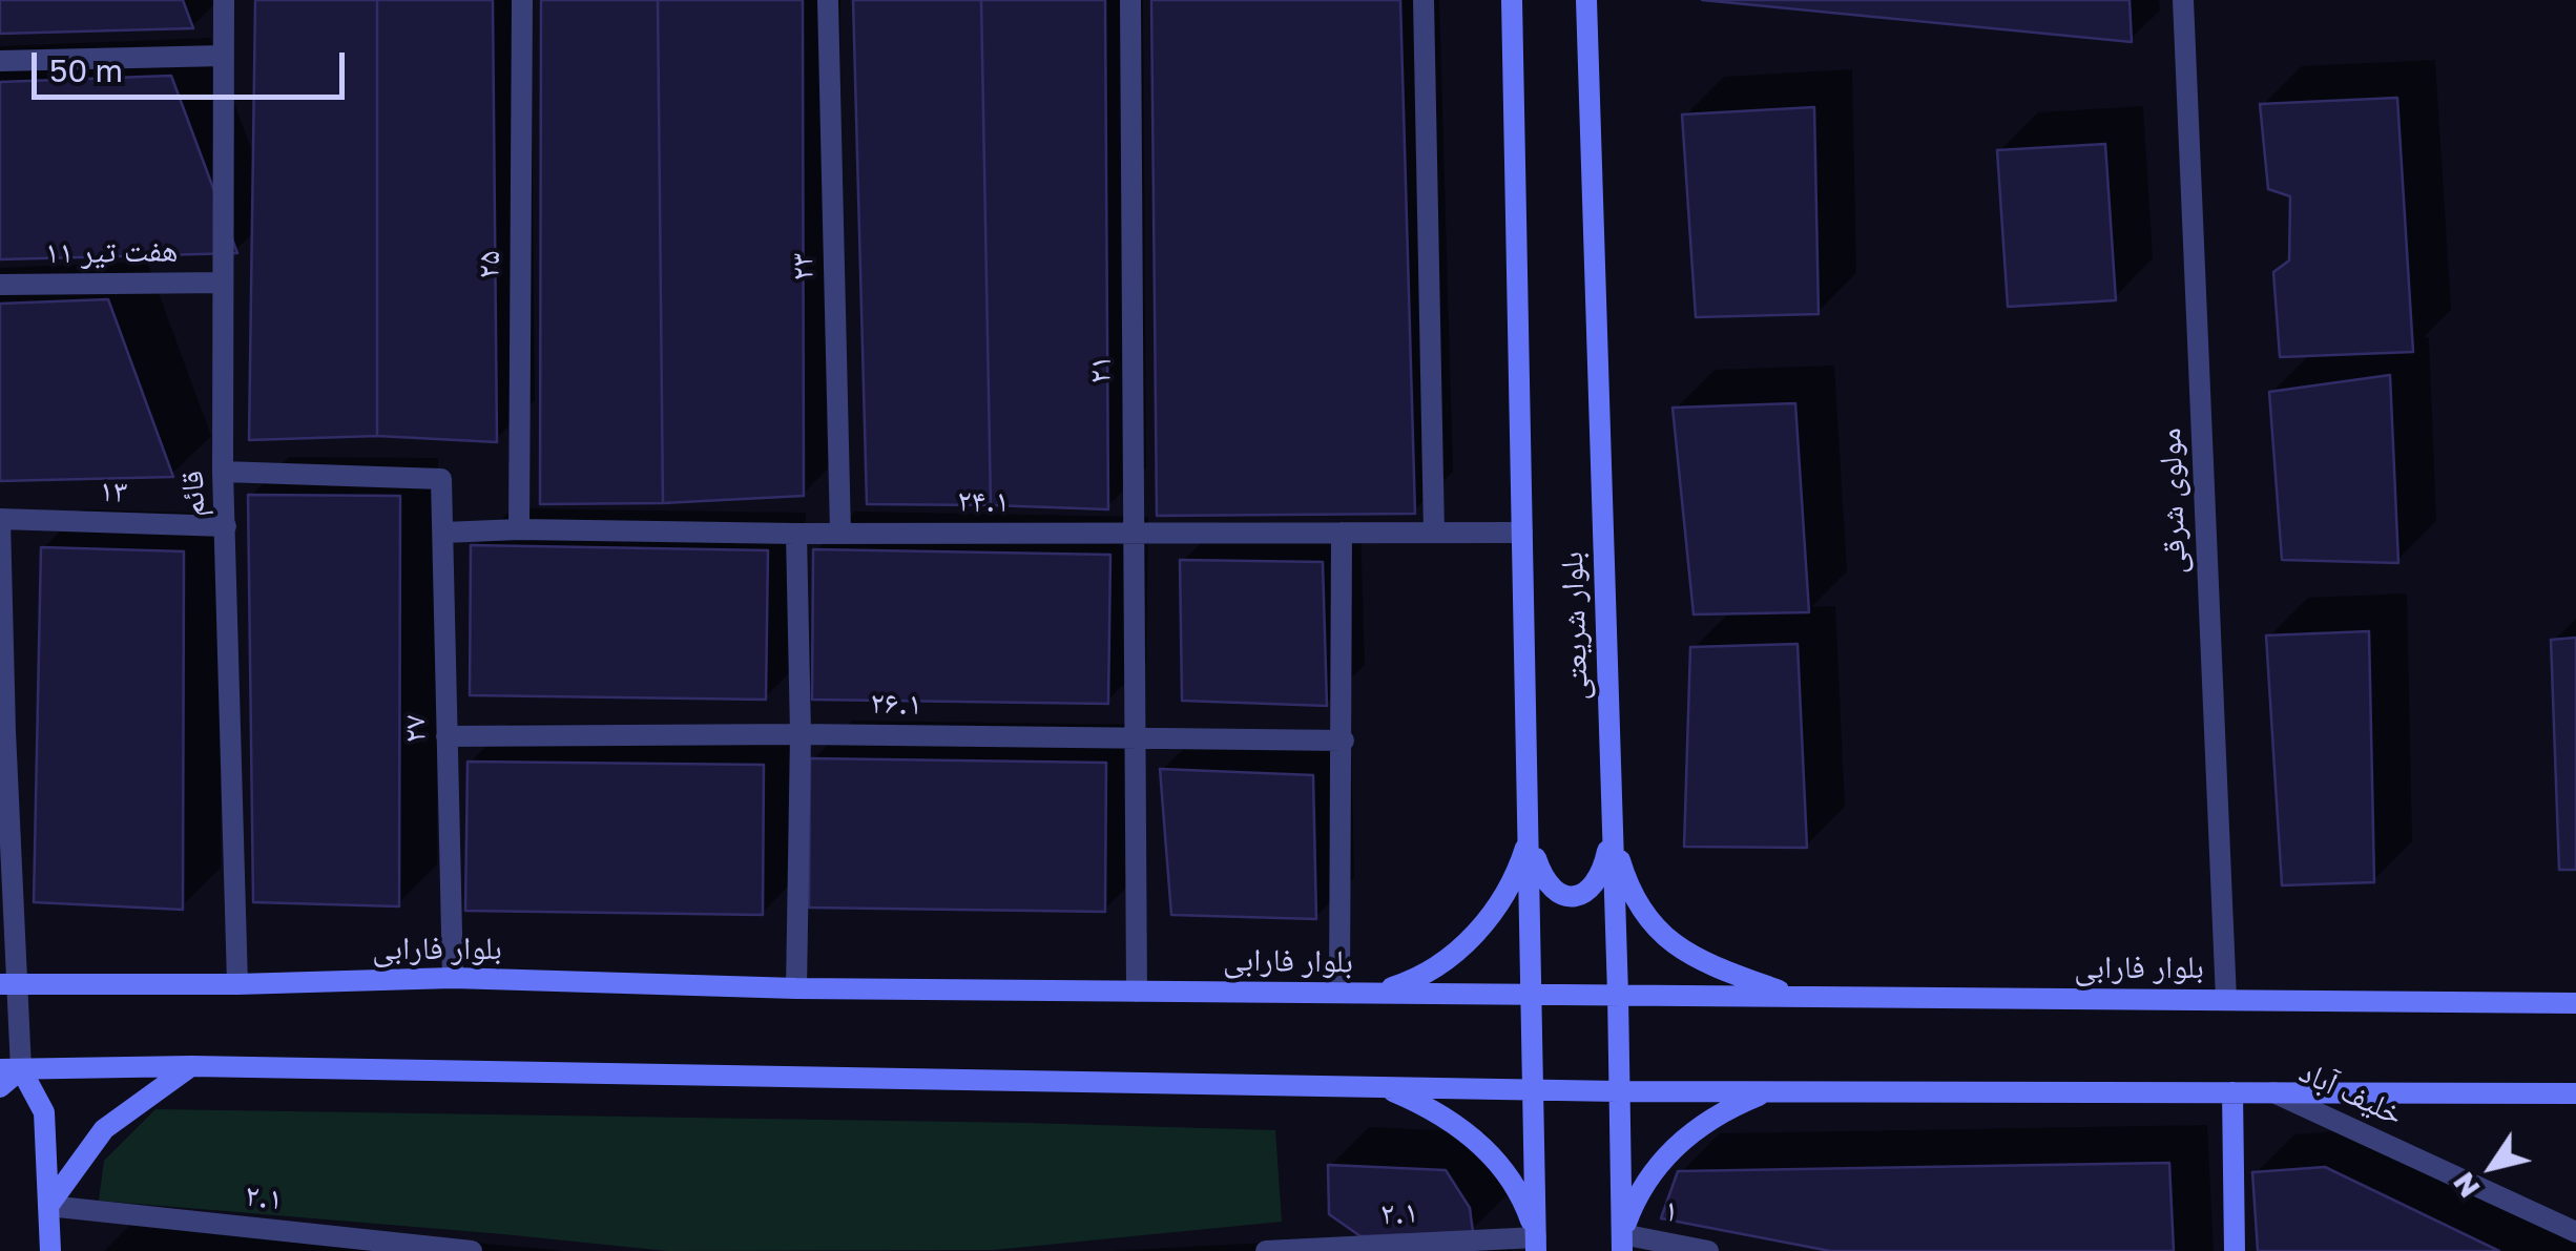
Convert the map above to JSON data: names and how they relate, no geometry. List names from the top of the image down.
{
  "streets": {
    "main road": ["بلوار شریعتی", "بلوار فارابی"],
    "street": [
      "هفت تیر ۱۱",
      "۲۵",
      "۲۳",
      "۲۱",
      "۱۳",
      "قائم",
      "۲۴.۱",
      "مولوی شرقی",
      "۲۶.۱",
      "۲۷",
      "خلیف آباد",
      "۲.۱",
      "۱"
    ]
  },
  "crossings": [
    ["هفت تیر ۱۱", "قائم"],
    ["۲۵", "۲۴.۱"],
    ["۲۳", "۲۴.۱"],
    ["۲۱", "۲۴.۱"],
    ["۲۱", "۲۶.۱"],
    ["۲۱", "بلوار فارابی"],
    ["۱۳", "قائم"],
    ["قائم", "۲۷"],
    ["قائم", "بلوار فارابی"],
    ["۲۴.۱", "بلوار شریعتی"],
    ["۲۴.۱", "۲۷"],
    ["مولوی شرقی", "بلوار فارابی"],
    ["بلوار شریعتی", "بلوار فارابی"],
    ["بلوار شریعتی", "۲.۱"],
    ["بلوار شریعتی", "۱"],
    ["۲۶.۱", "۲۷"],
    ["۲۷", "بلوار فارابی"]
  ],
  "scale_bar": "50 m",
  "north": "bottom left"
}
